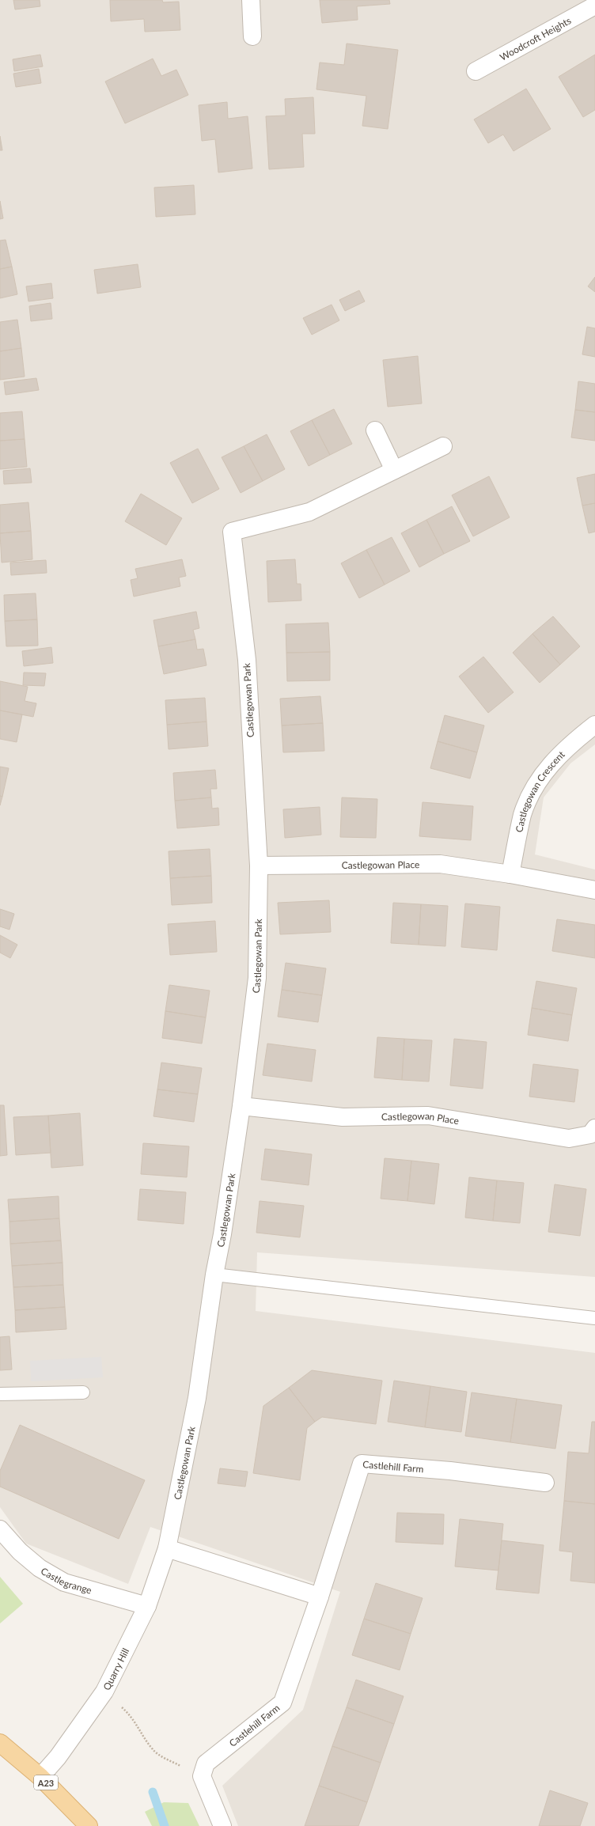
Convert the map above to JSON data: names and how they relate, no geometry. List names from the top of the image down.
{
  "streets": {
    "main road": ["A23"],
    "street": [
      "Woodcroft Heights",
      "Castlegowan Park",
      "Castlegowan Crescent",
      "Castlegowan Place",
      "Castlehill Farm",
      "Castlegrange",
      "Quarry Hill"
    ]
  },
  "crossings": [
    ["Castlegowan Park", "Castlegowan Place"],
    ["Castlegowan Park", "Quarry Hill"],
    ["Castlegowan Crescent", "Castlegowan Place"],
    ["Castlegrange", "Quarry Hill"],
    ["Quarry Hill", "A23"]
  ]
}
